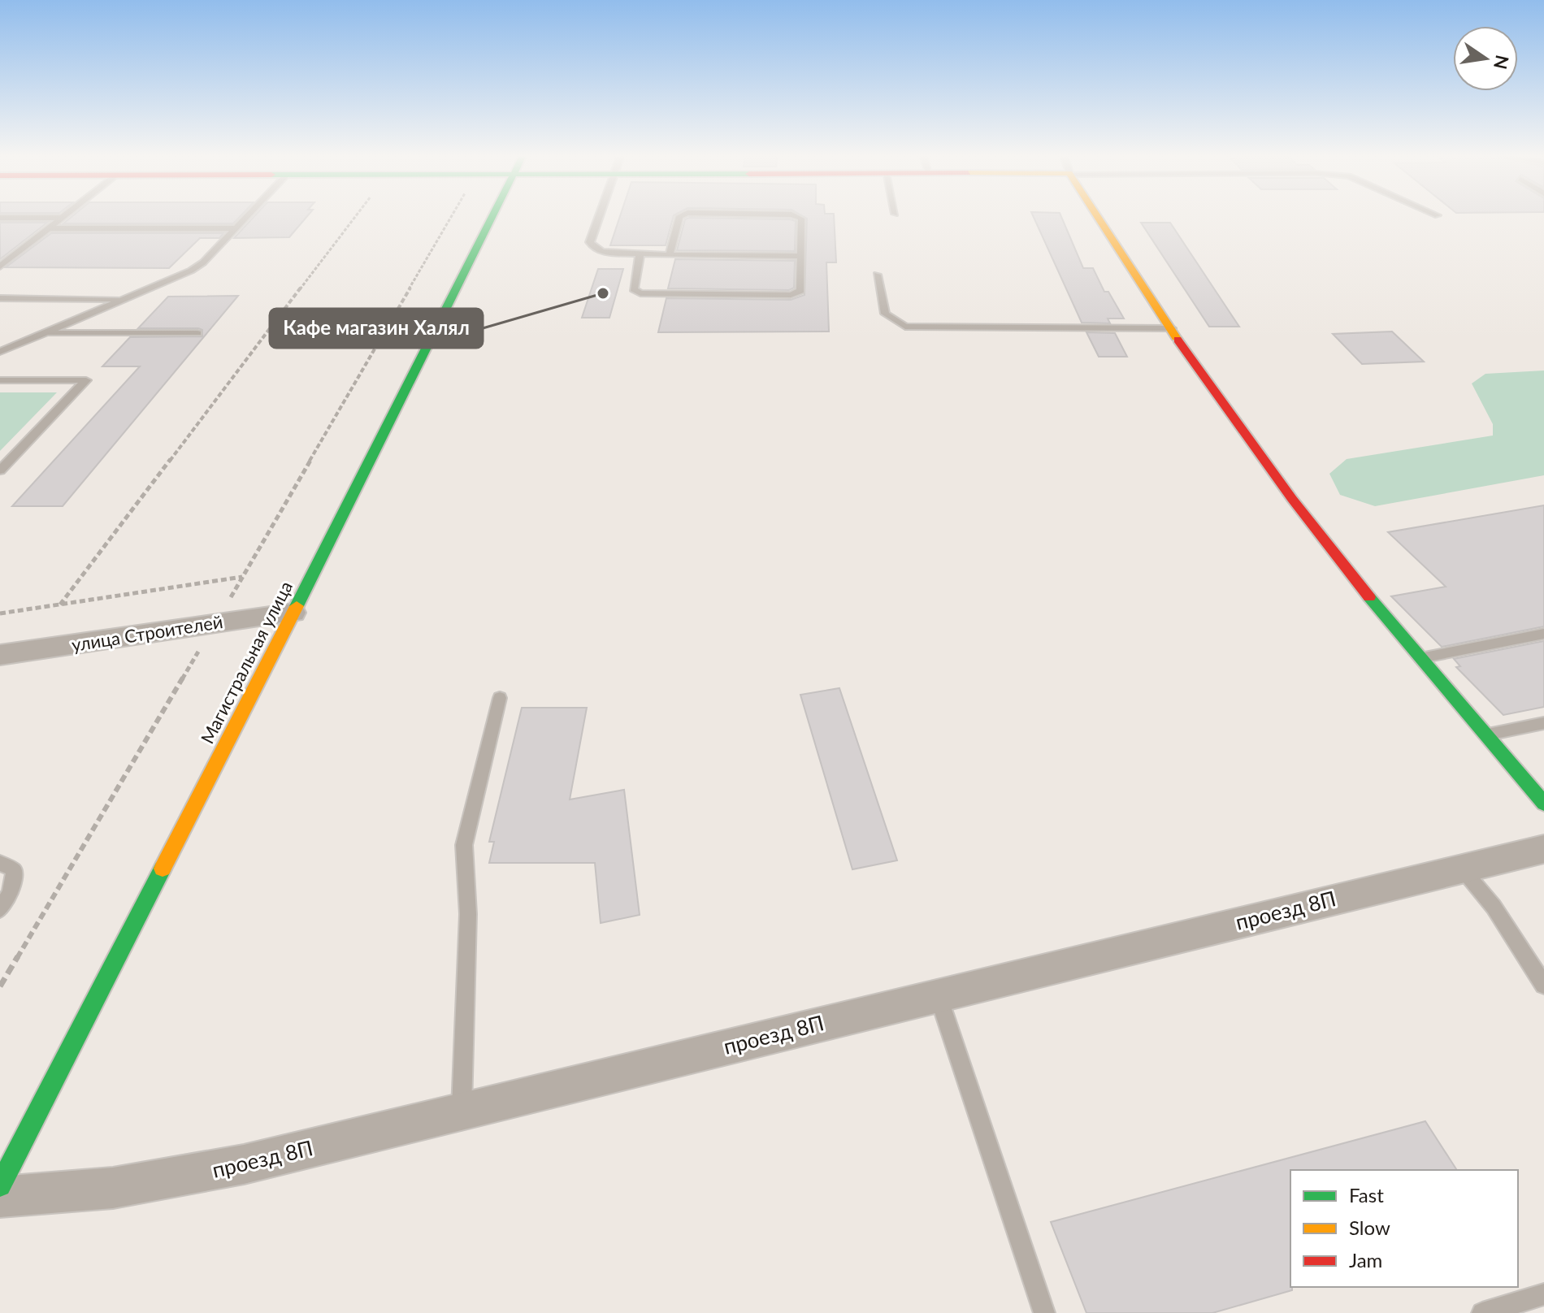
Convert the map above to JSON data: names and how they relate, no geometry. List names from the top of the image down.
{
  "streets": {
    "street": ["улица Строителей", "Магистральная улица", "проезд 8П"]
  },
  "crossings": [
    ["улица Строителей", "Магистральная улица"]
  ],
  "places": ["Кафе магазин Халял"],
  "legend": ["Fast", "Slow", "Jam"],
  "north": "right"
}
